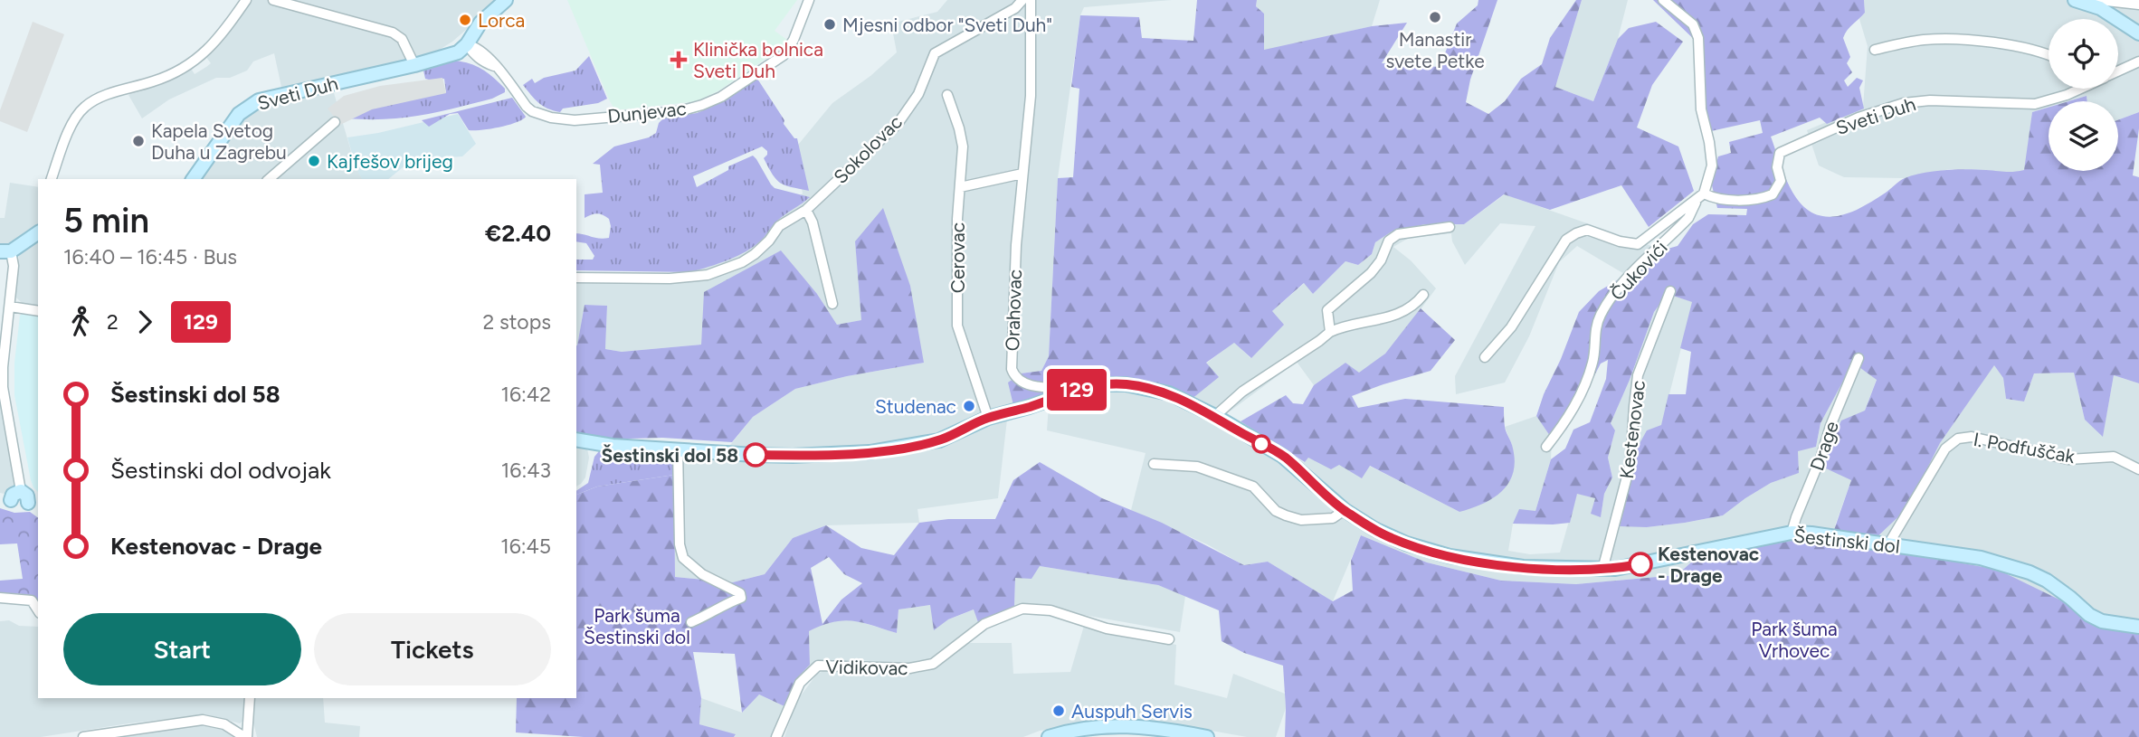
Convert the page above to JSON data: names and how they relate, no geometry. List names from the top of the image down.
{
  "streets": {
    "street": [
      "Sveti Duh",
      "Dunjevac",
      "Sokolovac",
      "Cerovac",
      "Čukovići",
      "Orahovac",
      "Kestenovac",
      "Drage",
      "I. Podfuščak",
      "Šestinski dol",
      "Vidikovac"
    ]
  },
  "crossings": [
    ["Sveti Duh", "Dunjevac"],
    ["Sveti Duh", "Čukovići"],
    ["Cerovac", "Šestinski dol"],
    ["Orahovac", "Šestinski dol"],
    ["Kestenovac", "Šestinski dol"],
    ["Drage", "Šestinski dol"],
    ["I. Podfuščak", "Šestinski dol"]
  ],
  "parks": ["Park šuma Šestinski dol", "Park šuma Vrhovec"],
  "places": {
    "other": [
      "Manastir svete Petke",
      "Lorca",
      "Mjesni odbor \"Sveti Duh\"",
      "Kapela Svetog Duha u Zagrebu",
      "Kajfešov brijeg",
      "Studenac",
      "Šestinski dol 58",
      "Kestenovac - Drage",
      "Auspuh Servis"
    ],
    "health": ["Klinička bolnica Sveti Duh"]
  },
  "lines": ["bus line 129"],
  "page": {
    "on_map": "129",
    "heading": ["5 min", "16:40 – 16:45 · Bus", "€2.40"],
    "legs": ["2", "129", "2 stops"],
    "list": [
      {
        "name": "Šestinski dol 58",
        "value": "16:42"
      },
      {
        "name": "Šestinski dol odvojak",
        "value": "16:43"
      },
      {
        "name": "Kestenovac - Drage",
        "value": "16:45"
      }
    ],
    "buttons": ["Start", "Tickets"]
  }
}
